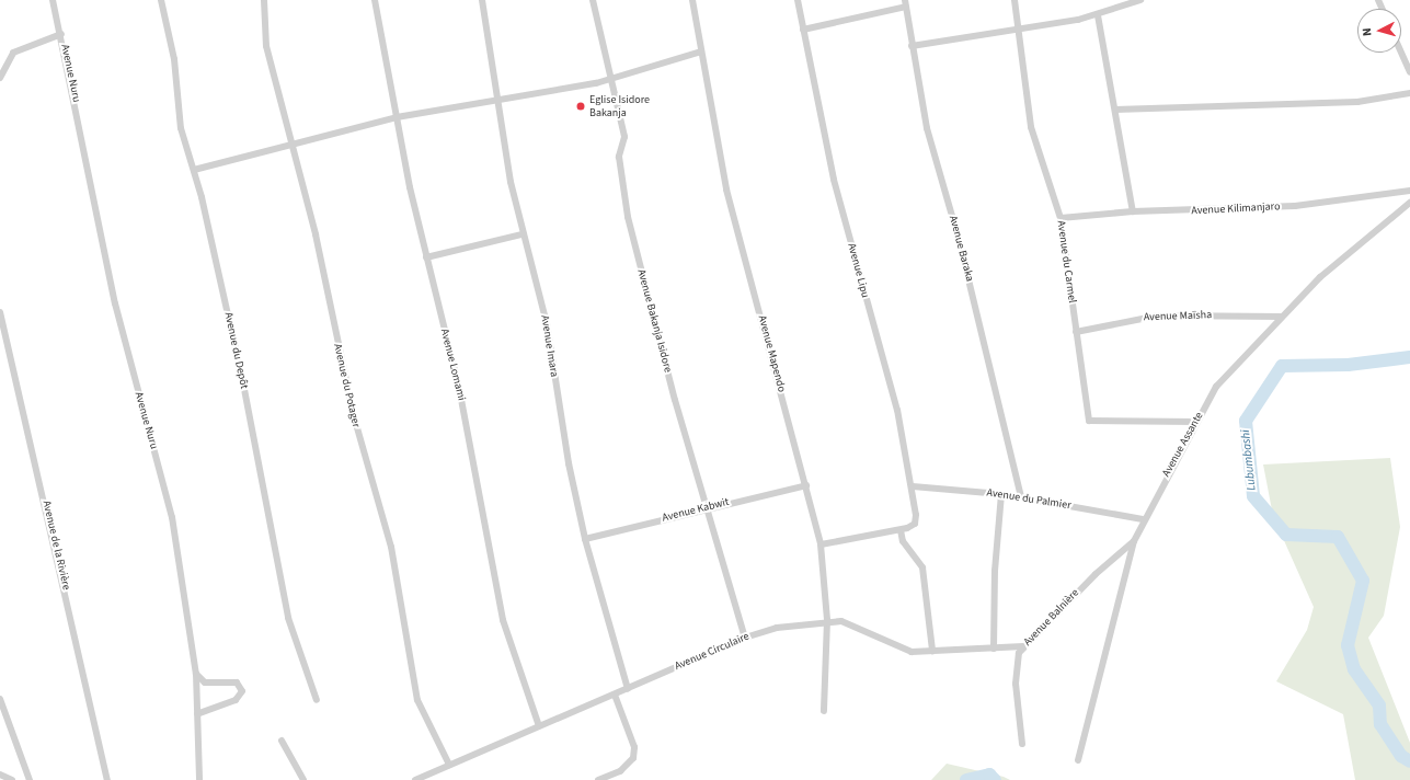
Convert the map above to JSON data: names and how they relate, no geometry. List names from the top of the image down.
{
  "streets": {
    "street": [
      "Avenue Nuru",
      "Avenue Kilimanjaro",
      "Avenue Baraka",
      "Avenue du Carmel",
      "Avenue Lipu",
      "Avenue Maïsha",
      "Avenue Bakanja Isidore",
      "Avenue Imara",
      "Avenue du Depôt",
      "Avenue Mapendo",
      "Avenue Lomami",
      "Avenue du Potager",
      "Avenue Assante",
      "Avenue du Palmier",
      "Avenue Kabwit",
      "Avenue de la Rivière",
      "Avenue Balnière",
      "Avenue Circulaire"
    ]
  },
  "crossings": [
    ["Avenue Kilimanjaro", "Avenue du Carmel"],
    ["Avenue Baraka", "Avenue du Palmier"],
    ["Avenue du Carmel", "Avenue Maïsha"],
    ["Avenue du Carmel", "Avenue Assante"],
    ["Avenue Lipu", "Avenue du Palmier"],
    ["Avenue Maïsha", "Avenue Assante"],
    ["Avenue Bakanja Isidore", "Avenue Kabwit"],
    ["Avenue Bakanja Isidore", "Avenue Circulaire"],
    ["Avenue Imara", "Avenue Kabwit"],
    ["Avenue Imara", "Avenue Circulaire"],
    ["Avenue Mapendo", "Avenue Kabwit"],
    ["Avenue Mapendo", "Avenue Circulaire"],
    ["Avenue Lomami", "Avenue Circulaire"],
    ["Avenue du Potager", "Avenue Circulaire"],
    ["Avenue Assante", "Avenue du Palmier"],
    ["Avenue Assante", "Avenue Balnière"],
    ["Avenue Balnière", "Avenue Circulaire"]
  ],
  "water": ["Lubumbashi"],
  "places": ["Eglise Isidore Bakanja"],
  "north": "left"
}
